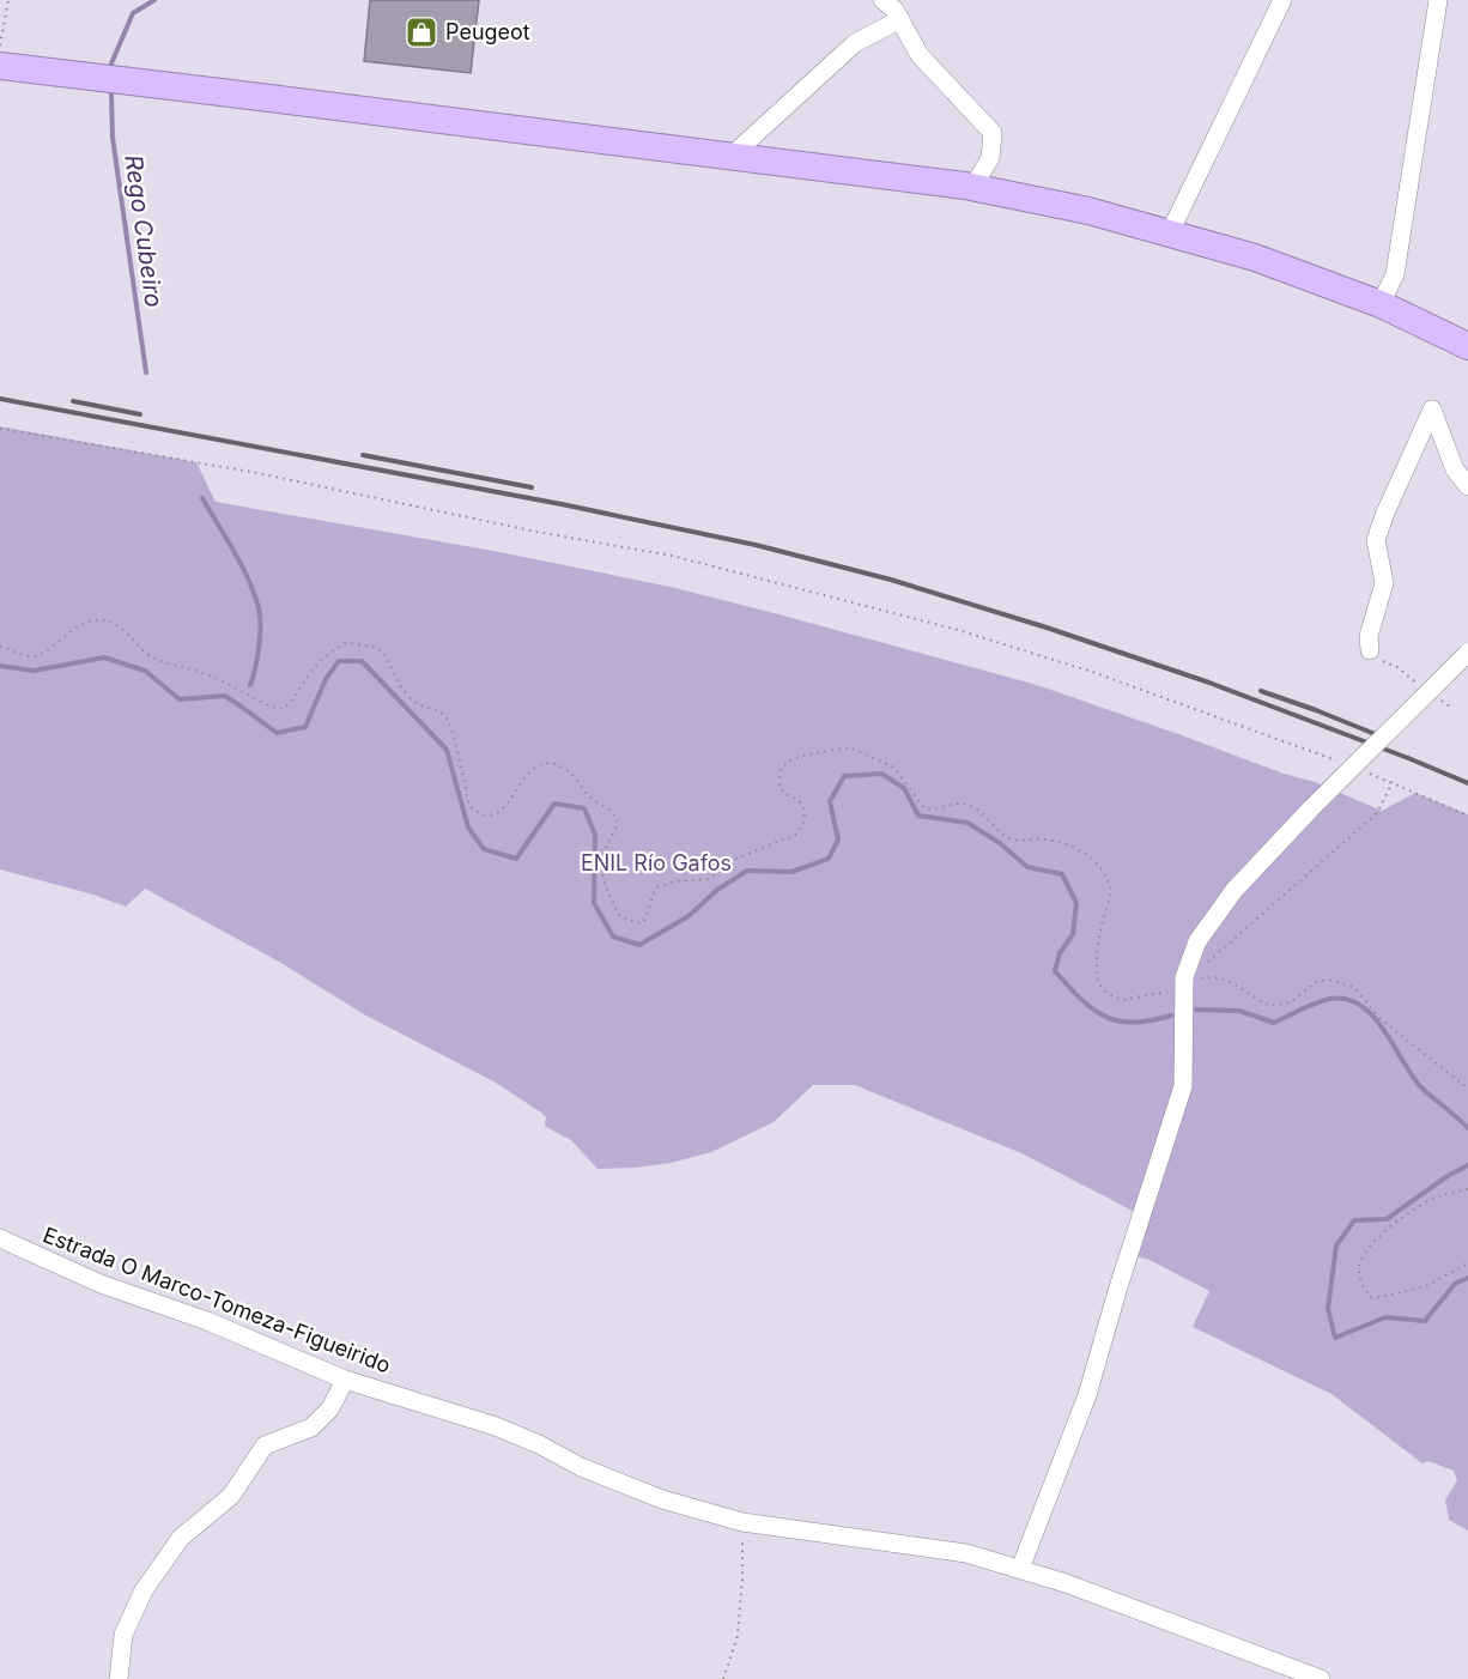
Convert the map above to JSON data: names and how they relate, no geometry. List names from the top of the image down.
{
  "streets": {
    "street": ["Estrada O Marco-Tomeza-Figueirido"]
  },
  "water": ["Rego Cubeiro"],
  "parks": ["ENIL Río Gafos"],
  "places": {
    "shop": ["Peugeot"]
  }
}
